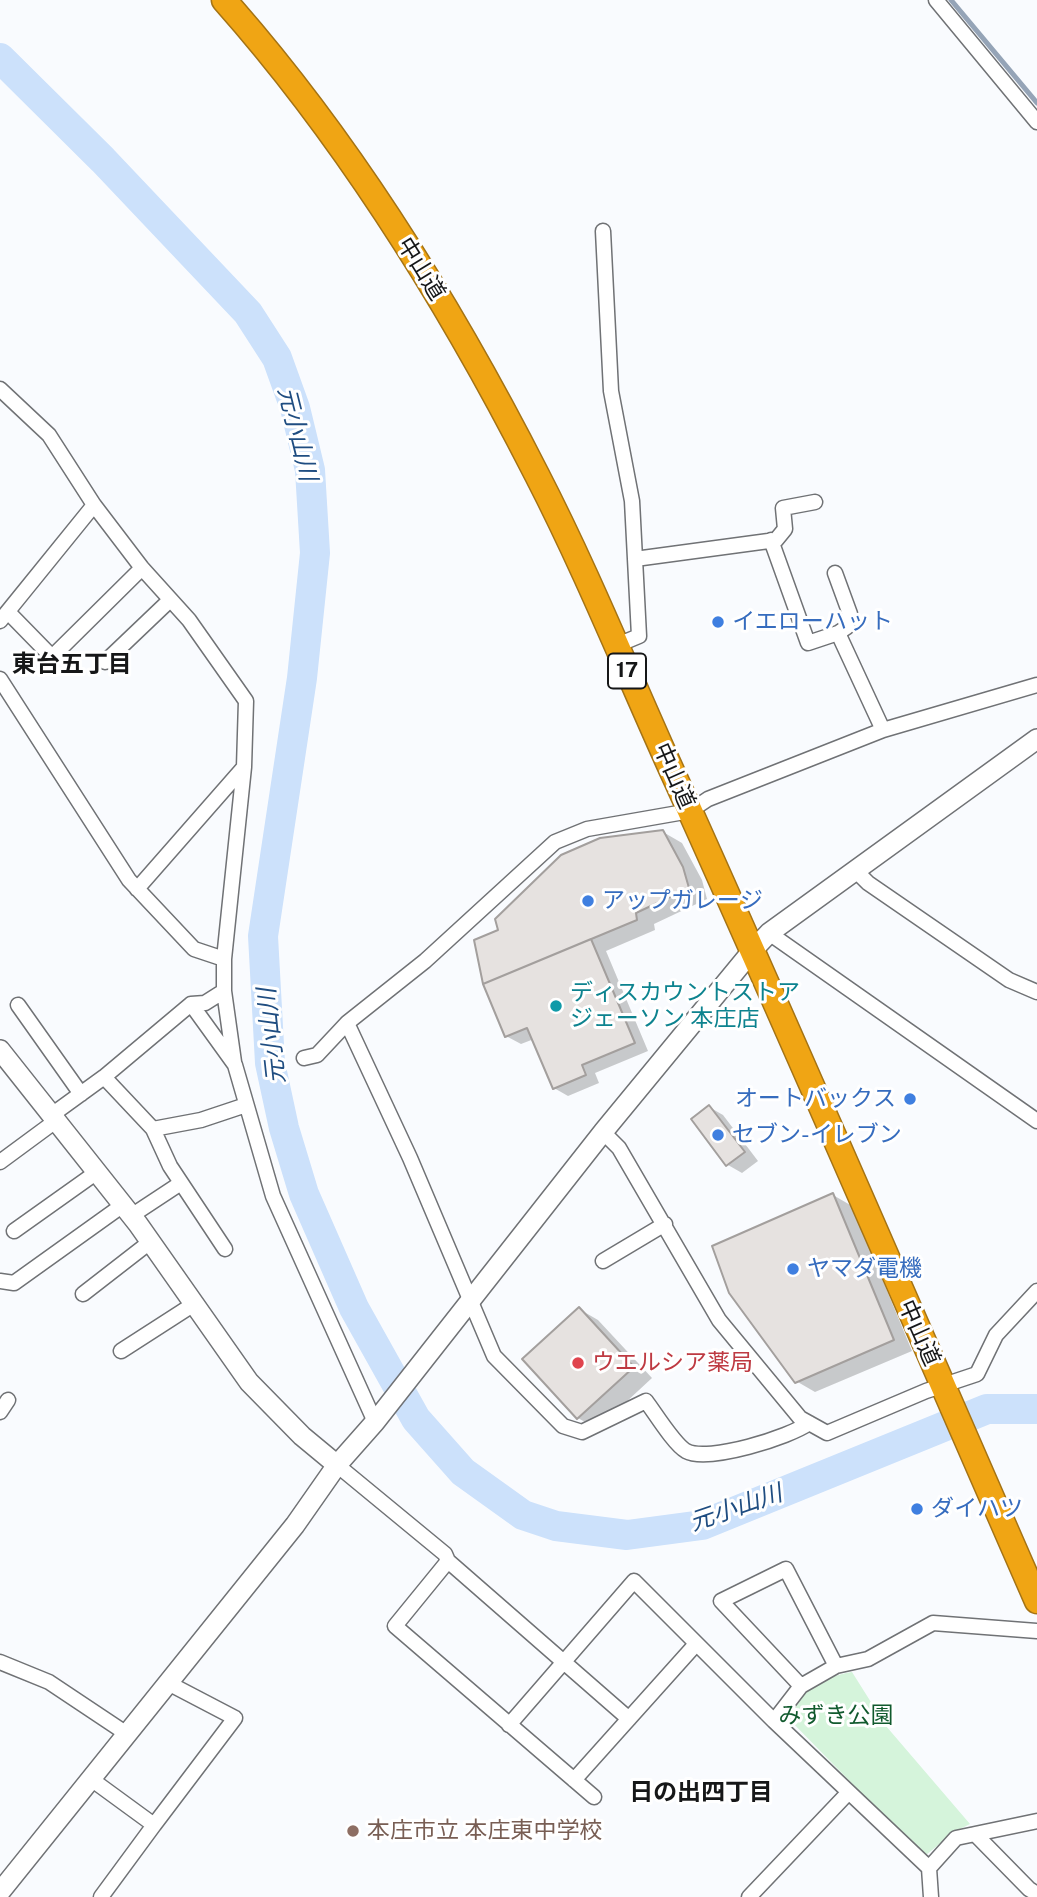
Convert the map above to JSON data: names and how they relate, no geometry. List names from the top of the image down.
{
  "streets": {
    "highway": ["中山道", "17"]
  },
  "districts": ["東台五丁目", "日の出四丁目"],
  "water": ["元小山川"],
  "parks": ["みずき公園"],
  "places": [
    "イエローハット",
    "アップガレージ",
    "ディスカウントストア ジェーソン 本庄店",
    "オートバックス",
    "セブン-イレブン",
    "ヤマダ電機",
    "ウエルシア薬局",
    "ダイハツ",
    "本庄市立 本庄東中学校"
  ]
}
